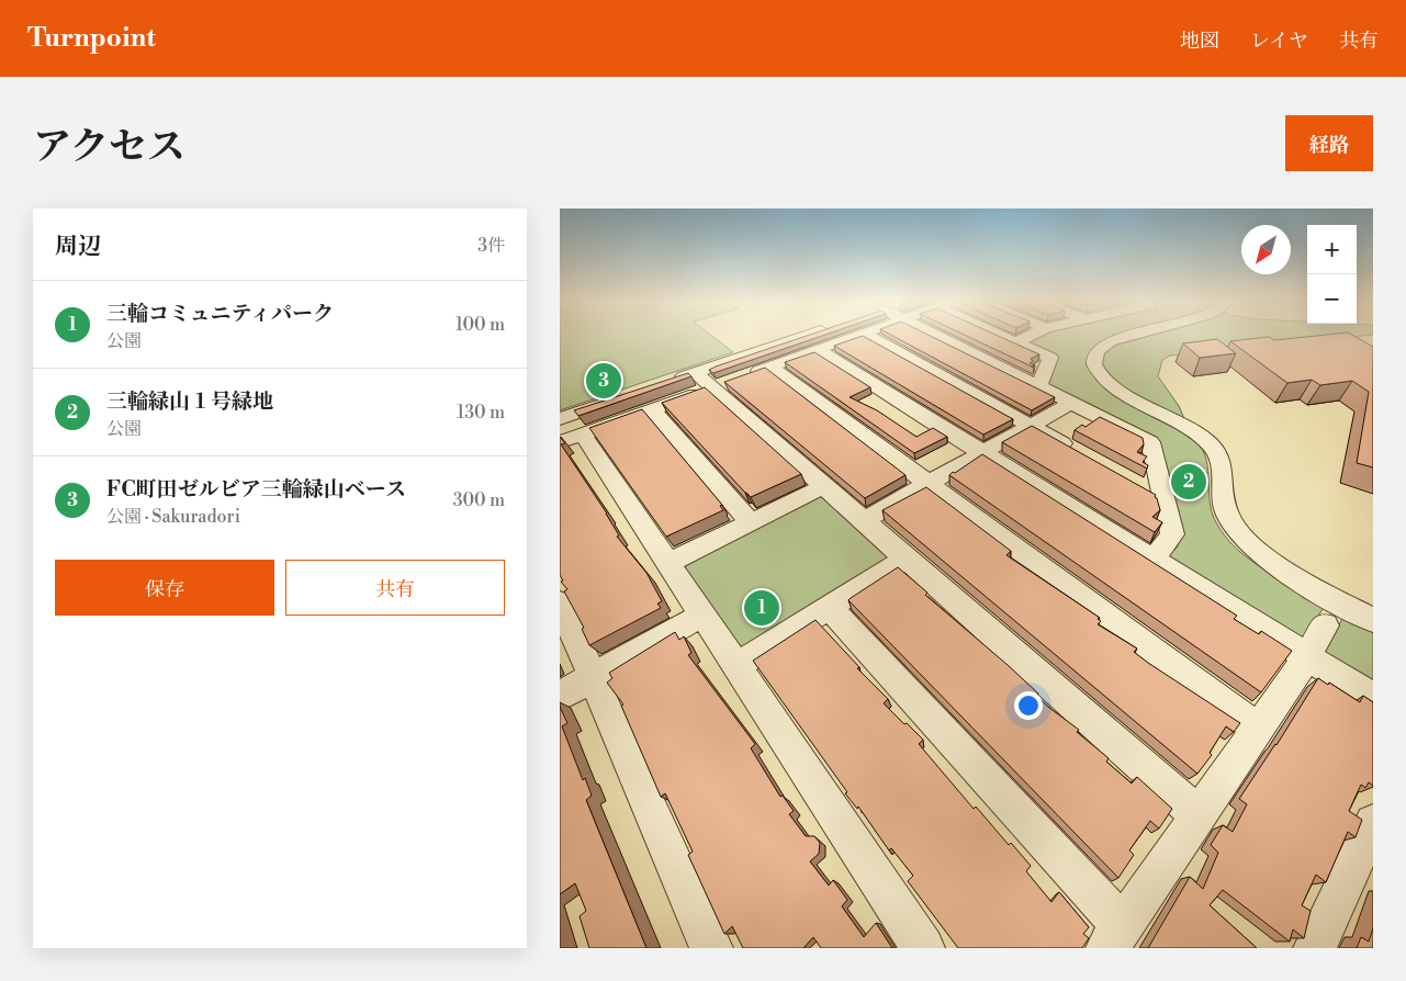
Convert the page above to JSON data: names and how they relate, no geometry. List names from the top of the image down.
{
  "north": "bottom left",
  "page": {
    "header": "Turnpoint",
    "nav": ["地図", "レイヤ", "共有"],
    "title": "アクセス",
    "buttons": [
      "経路",
      ["保存", "共有"]
    ],
    "heading": ["周辺", "3件"],
    "map_buttons": ["+", "−"],
    "list": [
      {
        "mark": "1",
        "name": "三輪コミュニティパーク",
        "note": "公園",
        "value": "100 m"
      },
      {
        "mark": "2",
        "name": "三輪緑山１号緑地",
        "note": "公園",
        "value": "130 m"
      },
      {
        "mark": "3",
        "name": "FC町田ゼルビア三輪緑山ベース",
        "note": "公園 · Sakuradori",
        "value": "300 m"
      }
    ],
    "pins": ["3", "2", "1"]
  }
}
